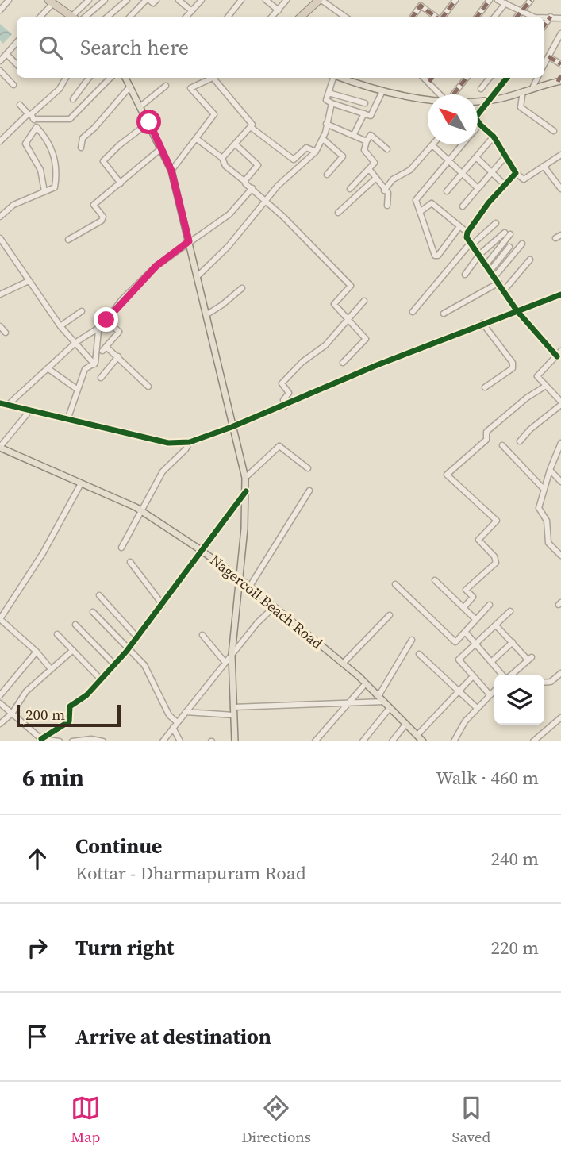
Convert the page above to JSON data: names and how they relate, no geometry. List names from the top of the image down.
{
  "streets": {
    "main road": ["Nagercoil Beach Road"]
  },
  "scale_bar": "200 m",
  "north": "top left",
  "page": {
    "search": "Search here",
    "scale": "200 m",
    "heading": ["6 min", "Walk · 460 m"],
    "list": [
      ["Continue", "Kottar - Dharmapuram Road", "240 m"],
      ["Turn right", "220 m"],
      "Arrive at destination"
    ],
    "nav": ["Map", "Directions", "Saved"]
  }
}
